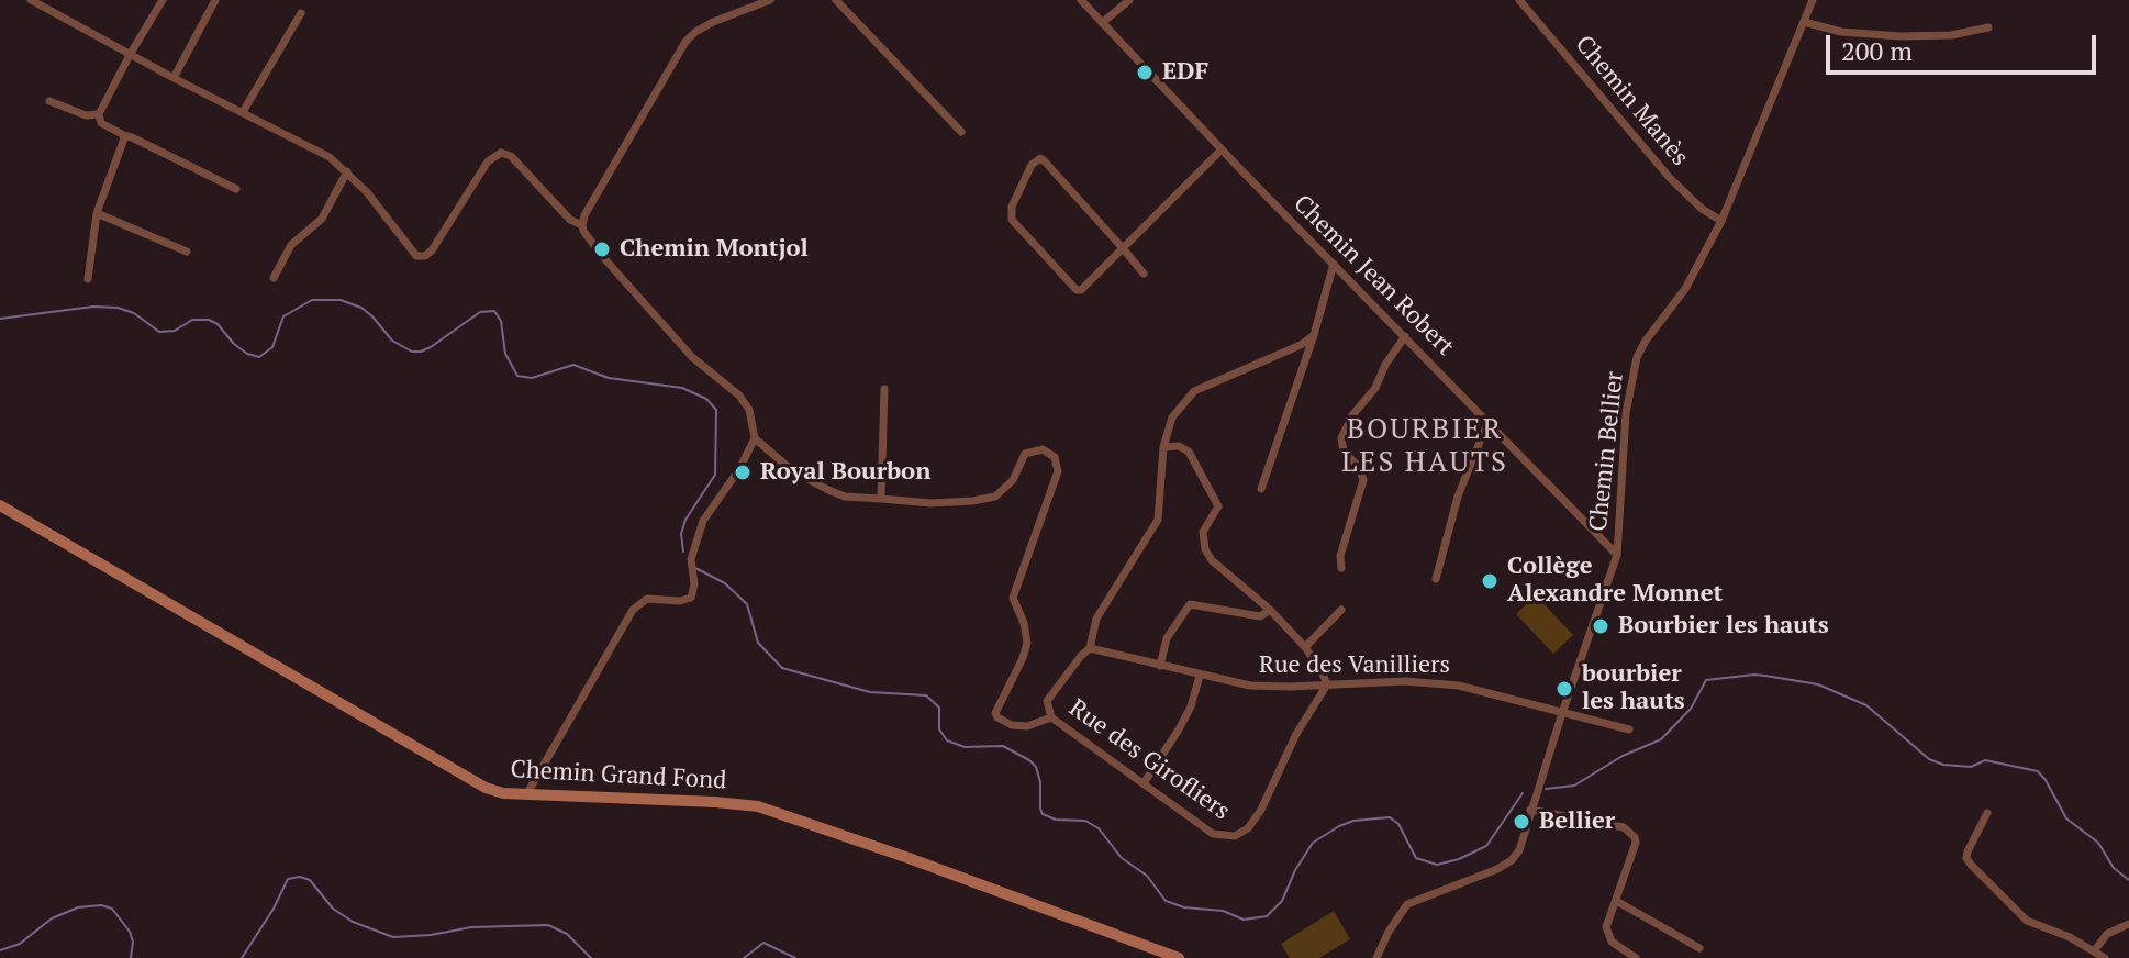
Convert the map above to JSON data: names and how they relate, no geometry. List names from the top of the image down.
{
  "streets": {
    "street": [
      "Chemin Manès",
      "Chemin Jean Robert",
      "Chemin Bellier",
      "Rue des Vanilliers",
      "Rue des Girofliers",
      "Chemin Grand Fond"
    ]
  },
  "crossings": [
    ["Chemin Manès", "Chemin Bellier"],
    ["Chemin Jean Robert", "Chemin Bellier"],
    ["Chemin Bellier", "Rue des Vanilliers"],
    ["Rue des Vanilliers", "Rue des Girofliers"]
  ],
  "districts": ["BOURBIER LES HAUTS"],
  "places": [
    "EDF",
    "Chemin Montjol",
    "Royal Bourbon",
    "Collège Alexandre Monnet",
    "Bourbier les hauts",
    "bourbier les hauts",
    "Bellier"
  ],
  "scale_bar": "200 m"
}
